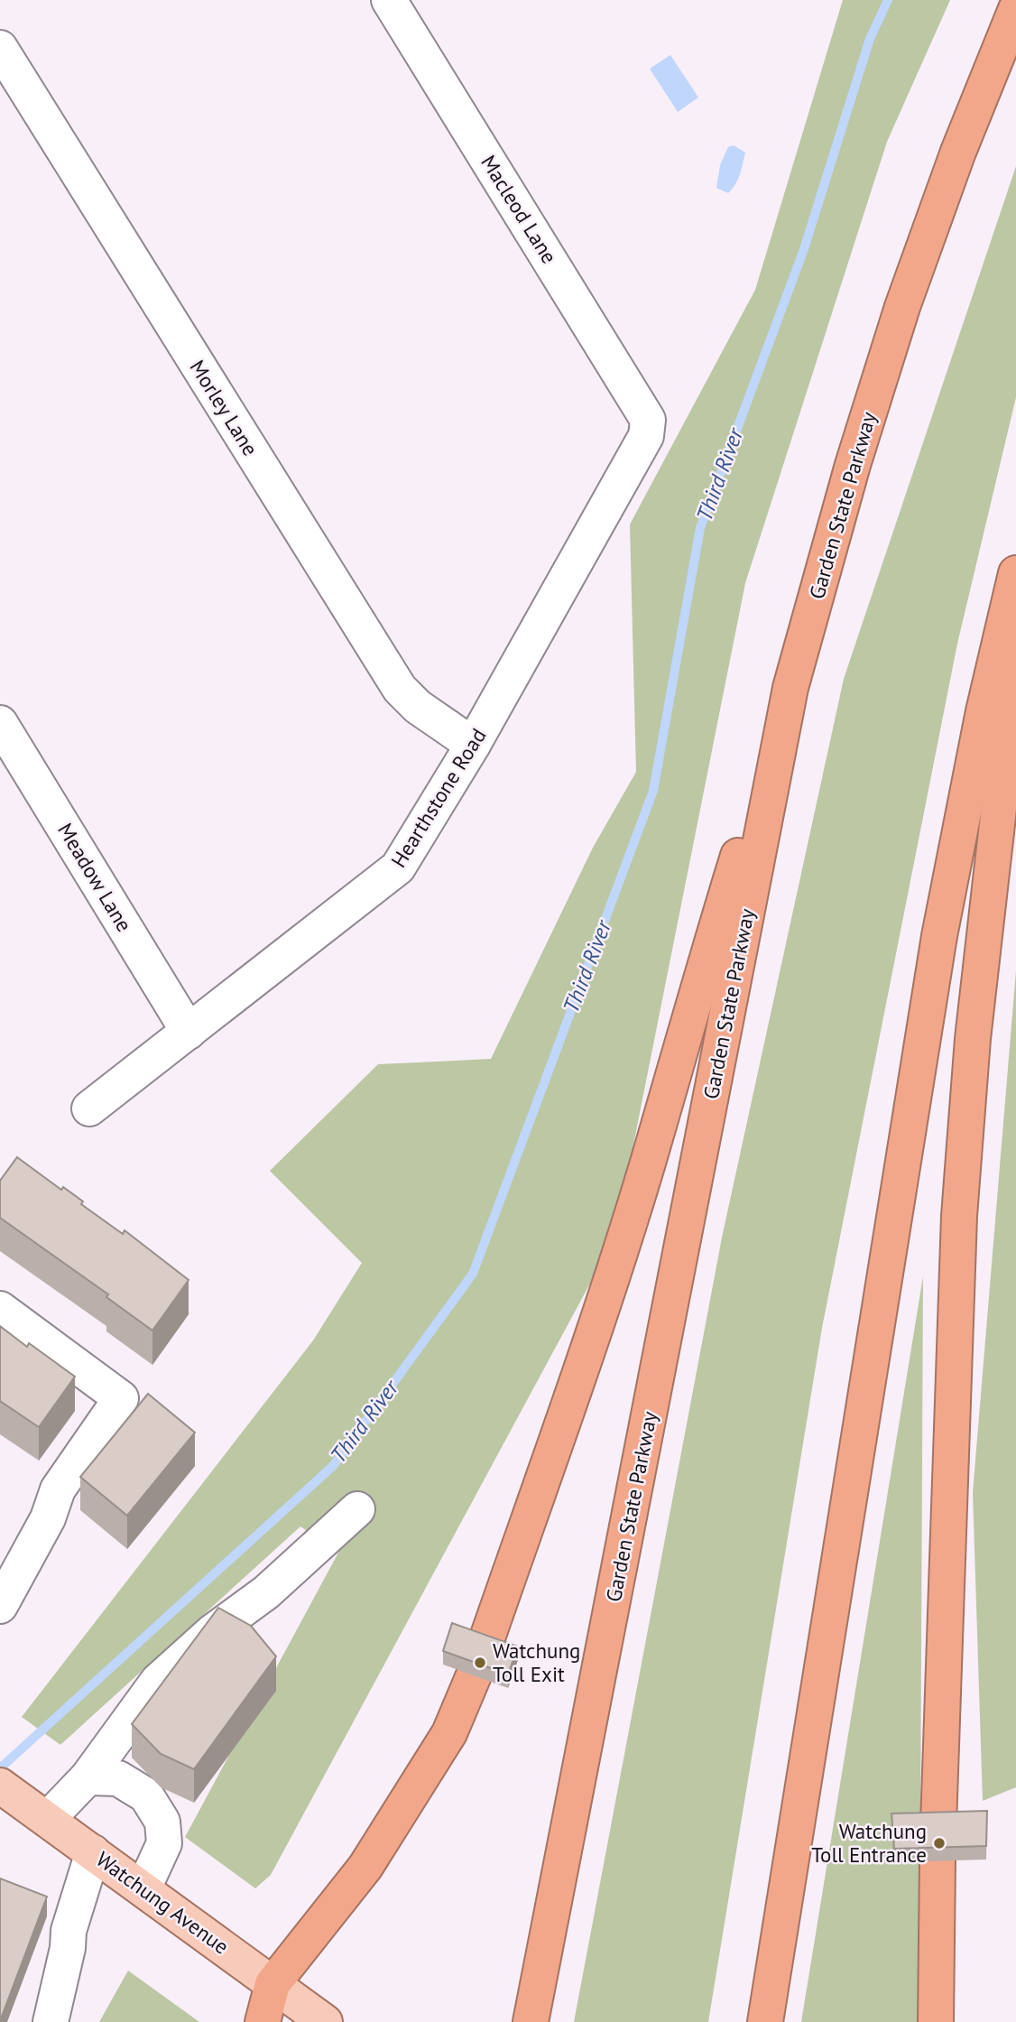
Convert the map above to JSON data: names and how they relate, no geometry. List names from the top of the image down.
{
  "streets": {
    "highway": ["Garden State Parkway"],
    "main road": ["Watchung Avenue"],
    "street": [
      "Macleod Lane",
      "Morley Lane",
      "Hearthstone Road",
      "Meadow Lane"
    ]
  },
  "crossings": [
    ["Macleod Lane", "Hearthstone Road"],
    ["Morley Lane", "Hearthstone Road"],
    ["Hearthstone Road", "Meadow Lane"]
  ],
  "water": ["Third River"],
  "places": ["Watchung Toll Exit", "Watchung Toll Entrance"]
}
